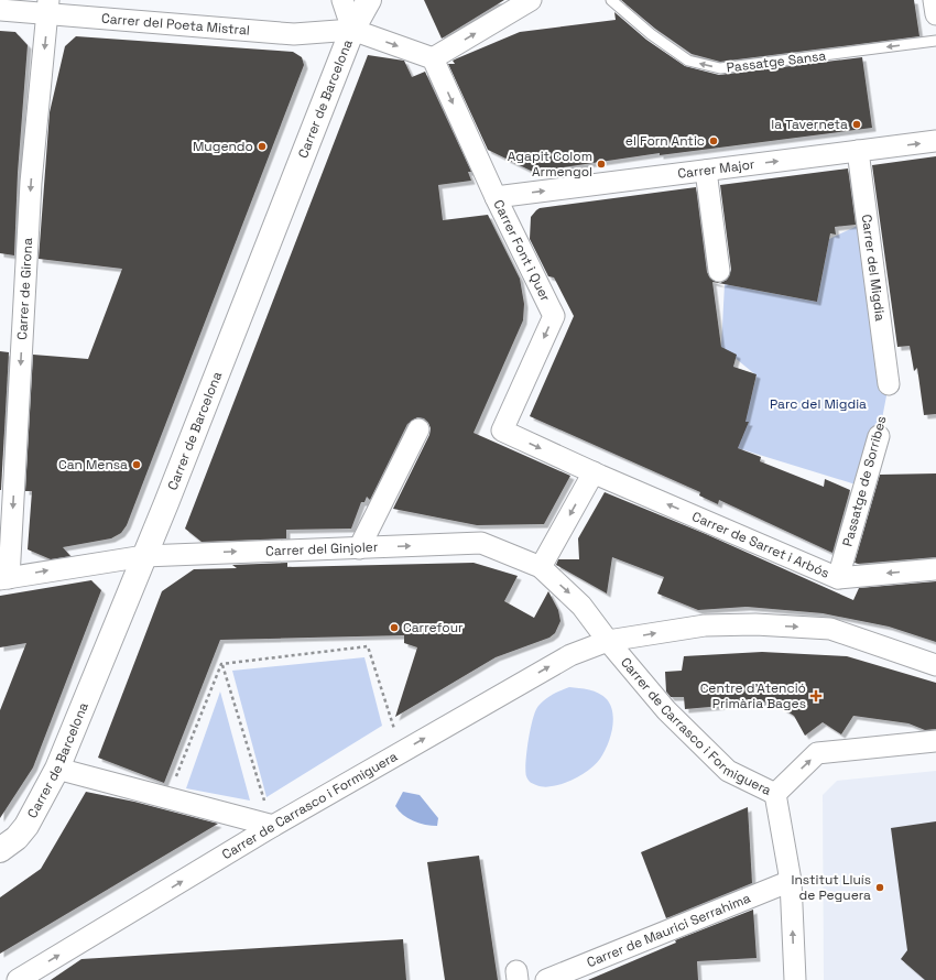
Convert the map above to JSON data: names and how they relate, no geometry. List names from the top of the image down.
{
  "streets": {
    "street": [
      "Carrer del Poeta Mistral",
      "Carrer de Barcelona",
      "Carrer Major",
      "Carrer Font i Quer",
      "Carrer del Migdia",
      "Carrer de Girona",
      "Passatge de Sorribes",
      "Carrer de Sarret i Arbós",
      "Carrer del Ginjoler",
      "Carrer de Carrasco i Formiguera",
      "Carrer de Maurici Serrahima"
    ],
    "lane": ["Passatge Sansa"]
  },
  "crossings": [
    ["Carrer del Poeta Mistral", "Carrer de Barcelona"],
    ["Carrer del Poeta Mistral", "Carrer de Girona"],
    ["Carrer de Barcelona", "Carrer del Ginjoler"],
    ["Carrer Major", "Carrer Font i Quer"],
    ["Carrer Major", "Carrer del Migdia"],
    ["Carrer Font i Quer", "Carrer de Sarret i Arbós"],
    ["Carrer de Girona", "Carrer del Ginjoler"],
    ["Passatge de Sorribes", "Carrer de Sarret i Arbós"],
    ["Carrer del Ginjoler", "Carrer de Carrasco i Formiguera"]
  ],
  "one_way": [
    "Passatge Sansa",
    "Carrer Major",
    "Carrer Font i Quer",
    "Carrer de Girona",
    "Carrer de Sarret i Arbós",
    "Carrer del Ginjoler",
    "Carrer de Carrasco i Formiguera"
  ],
  "parks": ["Parc del Migdia"],
  "places": {
    "other": [
      "la Taverneta",
      "el Forn Antic",
      "Mugendo",
      "Agapit Colom Armengol",
      "Can Mensa",
      "Carrefour",
      "Institut Lluís de Peguera"
    ],
    "health": ["Centre d'Atenció Primària Bages"]
  }
}
